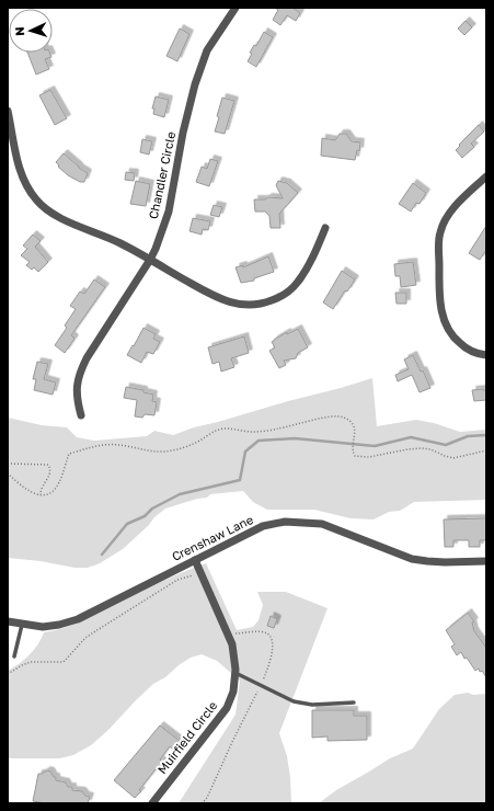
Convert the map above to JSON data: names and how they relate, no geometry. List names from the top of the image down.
{
  "streets": {
    "street": ["Chandler Circle", "Crenshaw Lane", "Muirfield Circle"]
  },
  "crossings": [
    ["Crenshaw Lane", "Muirfield Circle"]
  ],
  "north": "left"
}
